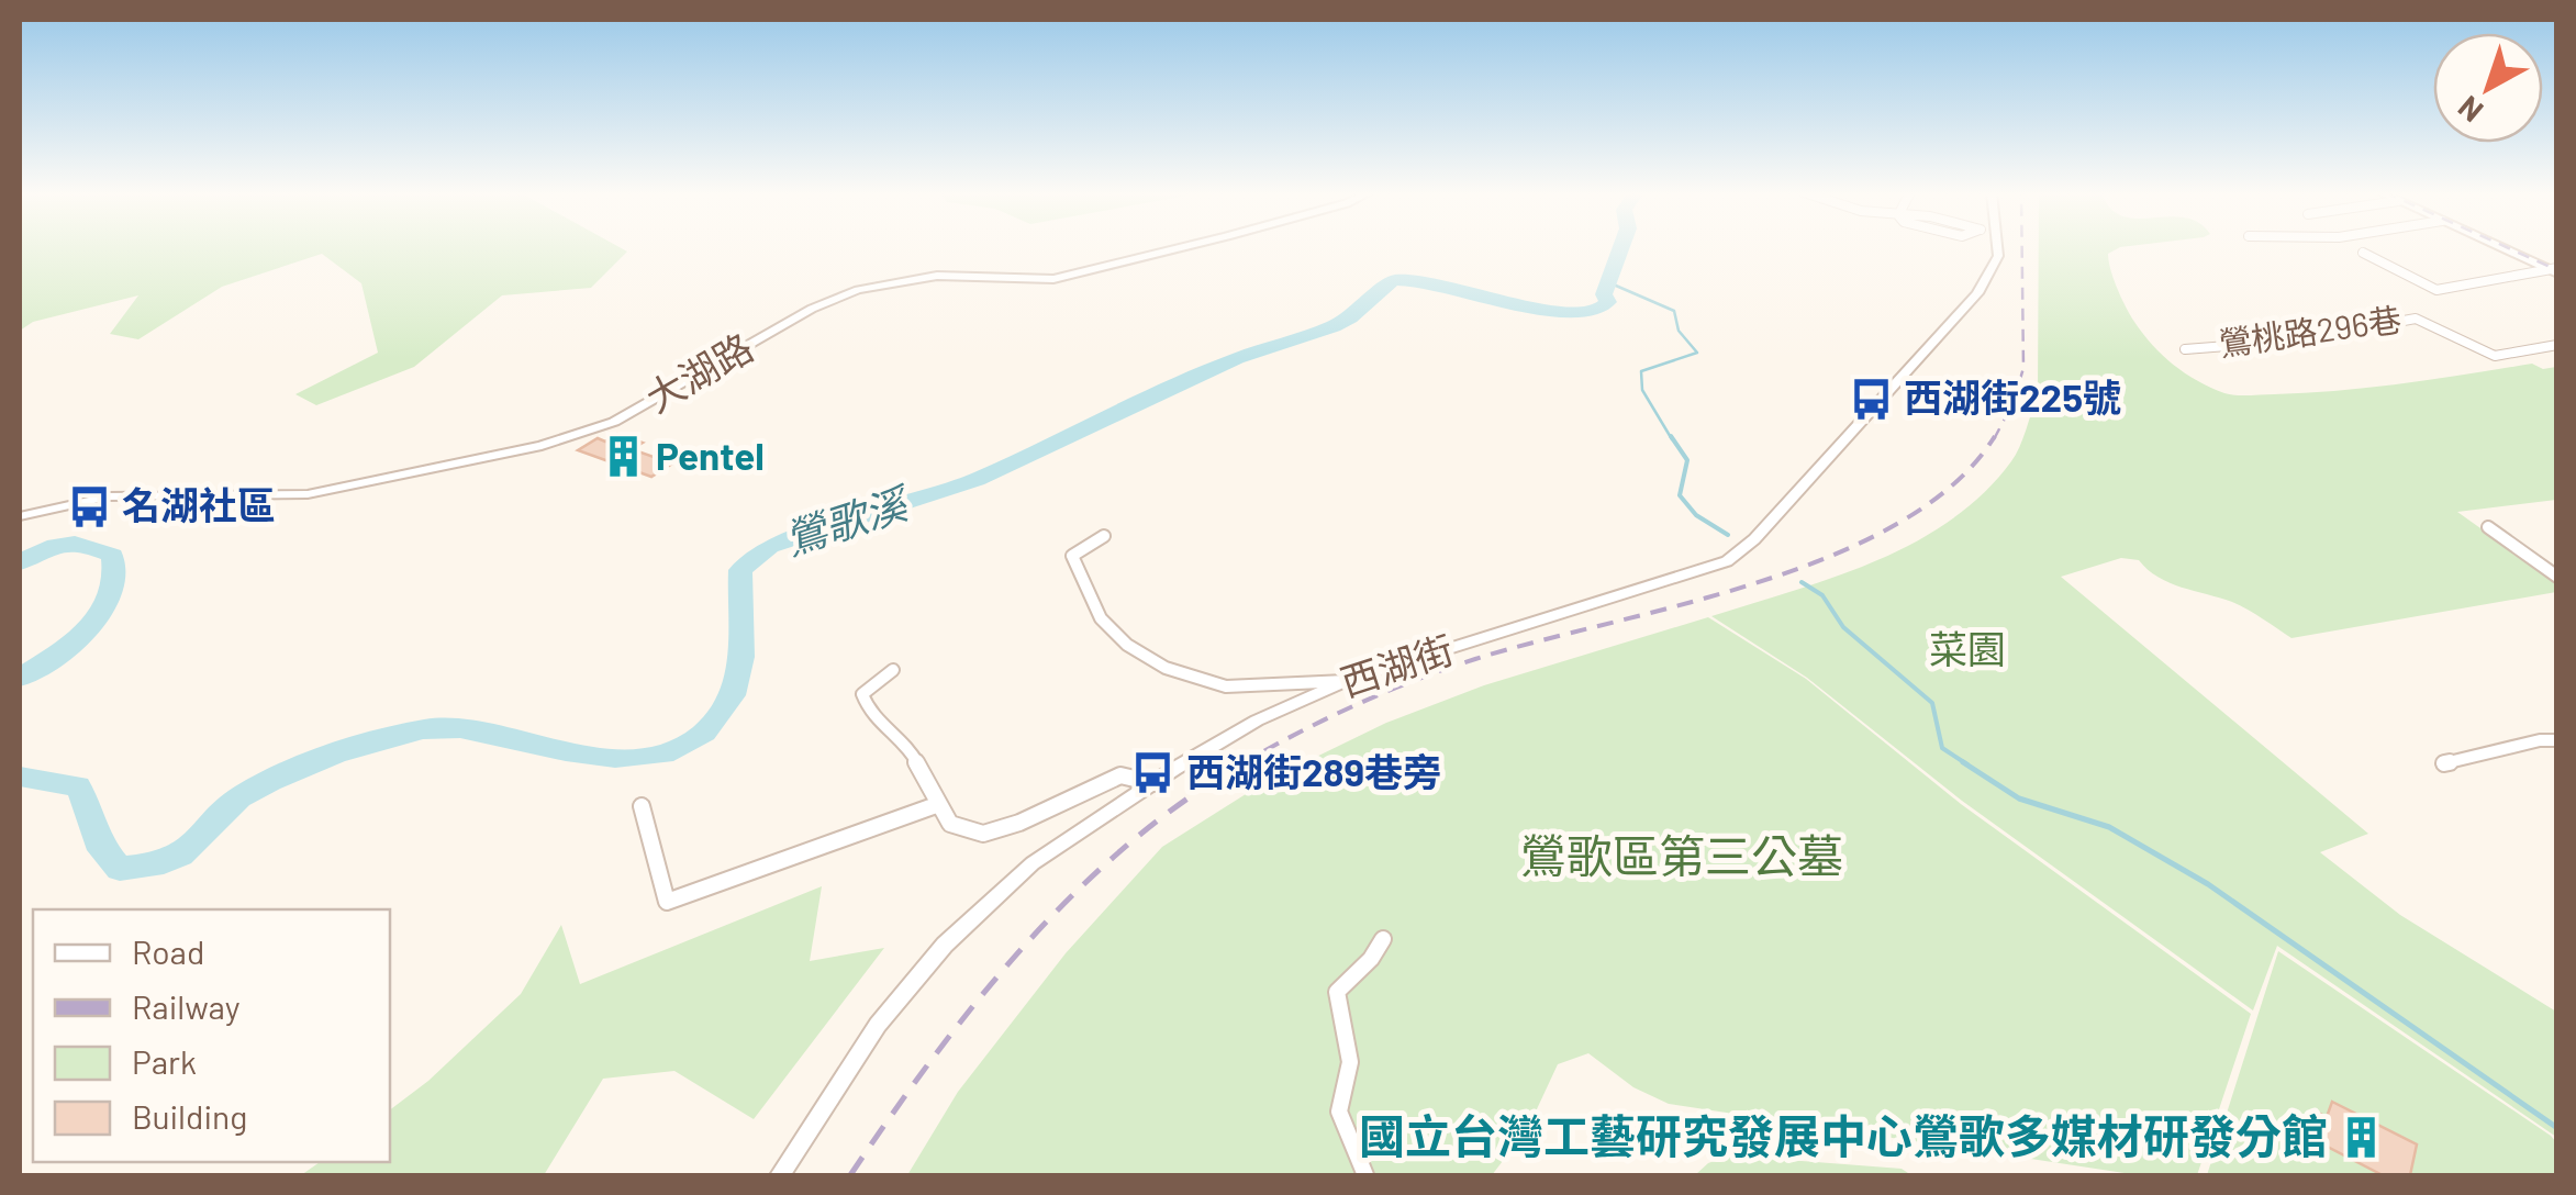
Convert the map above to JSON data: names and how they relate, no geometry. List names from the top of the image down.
{
  "streets": {
    "street": ["鶯桃路296巷", "大湖路", "西湖街"]
  },
  "water": ["鶯歌溪"],
  "parks": ["菜園", "鶯歌區第三公墓"],
  "places": {
    "bus stop": ["西湖街225號", "名湖社區", "西湖街289巷旁"],
    "building": ["Pentel", "國立台灣工藝研究發展中心鶯歌多媒材研發分館"]
  },
  "legend": [
    "Road",
    "Railway",
    "Park",
    "Building"
  ],
  "north": "bottom left"
}
